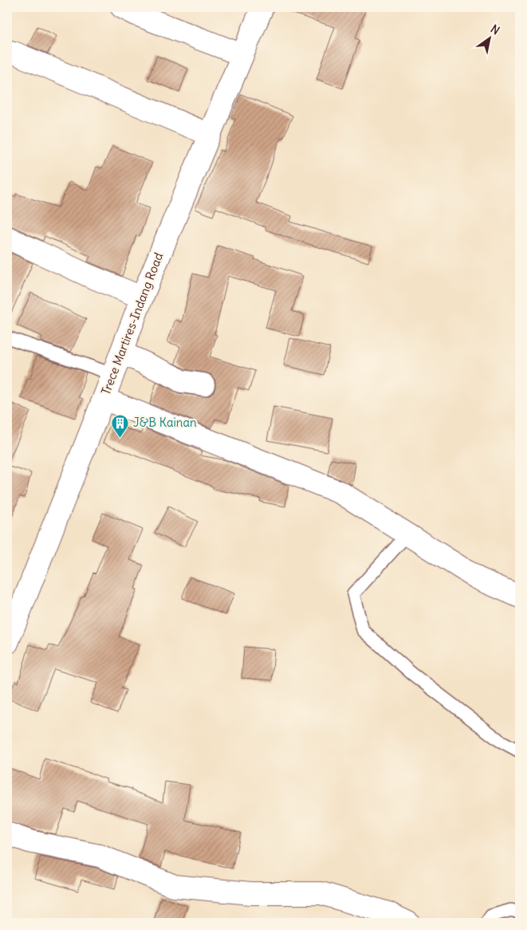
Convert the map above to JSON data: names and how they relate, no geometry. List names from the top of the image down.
{
  "streets": {
    "street": ["Trece Martires-Indang Road"]
  },
  "places": {
    "building": ["J&B Kainan"]
  },
  "north": "top right"
}
